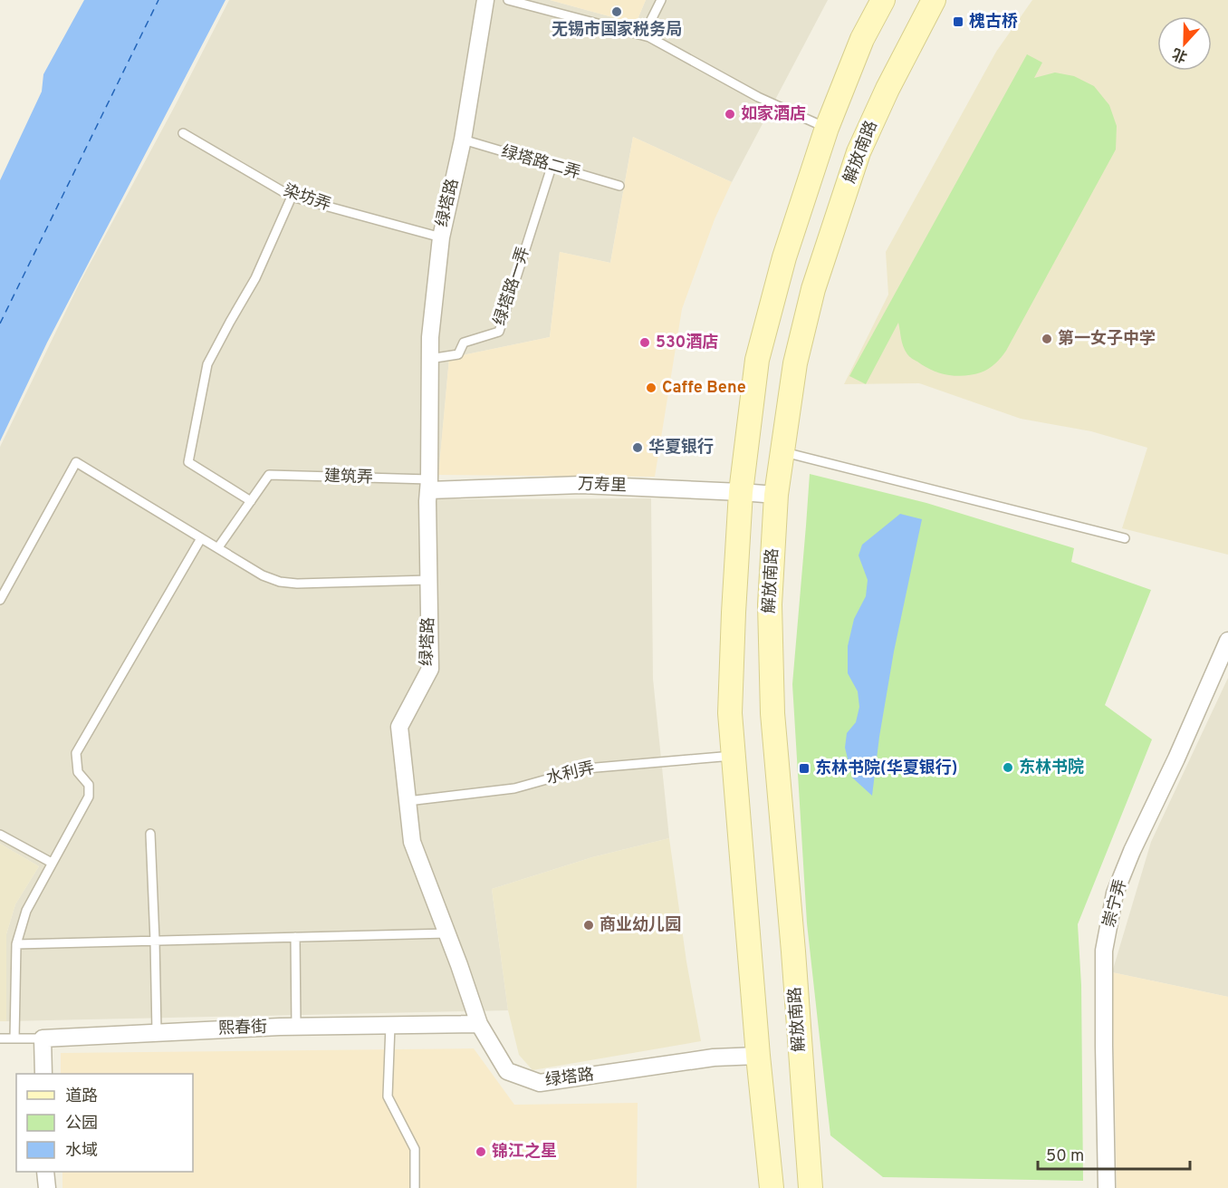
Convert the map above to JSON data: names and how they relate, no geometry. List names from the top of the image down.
{
  "streets": {
    "main road": ["解放南路"],
    "street": [
      "绿塔路",
      "万寿里",
      "崇宁弄",
      "熙春街"
    ],
    "lane": [
      "绿塔路二弄",
      "染坊弄",
      "绿塔路一弄",
      "建筑弄",
      "水利弄"
    ]
  },
  "crossings": [
    ["解放南路", "万寿里"],
    ["绿塔路二弄", "绿塔路"],
    ["绿塔路二弄", "绿塔路一弄"],
    ["染坊弄", "绿塔路"],
    ["绿塔路", "绿塔路一弄"],
    ["绿塔路", "建筑弄"],
    ["绿塔路", "万寿里"],
    ["绿塔路", "水利弄"],
    ["绿塔路", "熙春街"],
    ["建筑弄", "万寿里"]
  ],
  "places": {
    "other": [
      "无锡市国家税务局",
      "如家酒店",
      "第一女子中学",
      "530酒店",
      "Caffe Bene",
      "华夏银行",
      "东林书院",
      "商业幼儿园",
      "锦江之星"
    ],
    "transit": ["槐古桥", "东林书院(华夏银行)"]
  },
  "legend": ["道路", "公园", "水域"],
  "scale_bar": "50 m",
  "north": "bottom"
}
